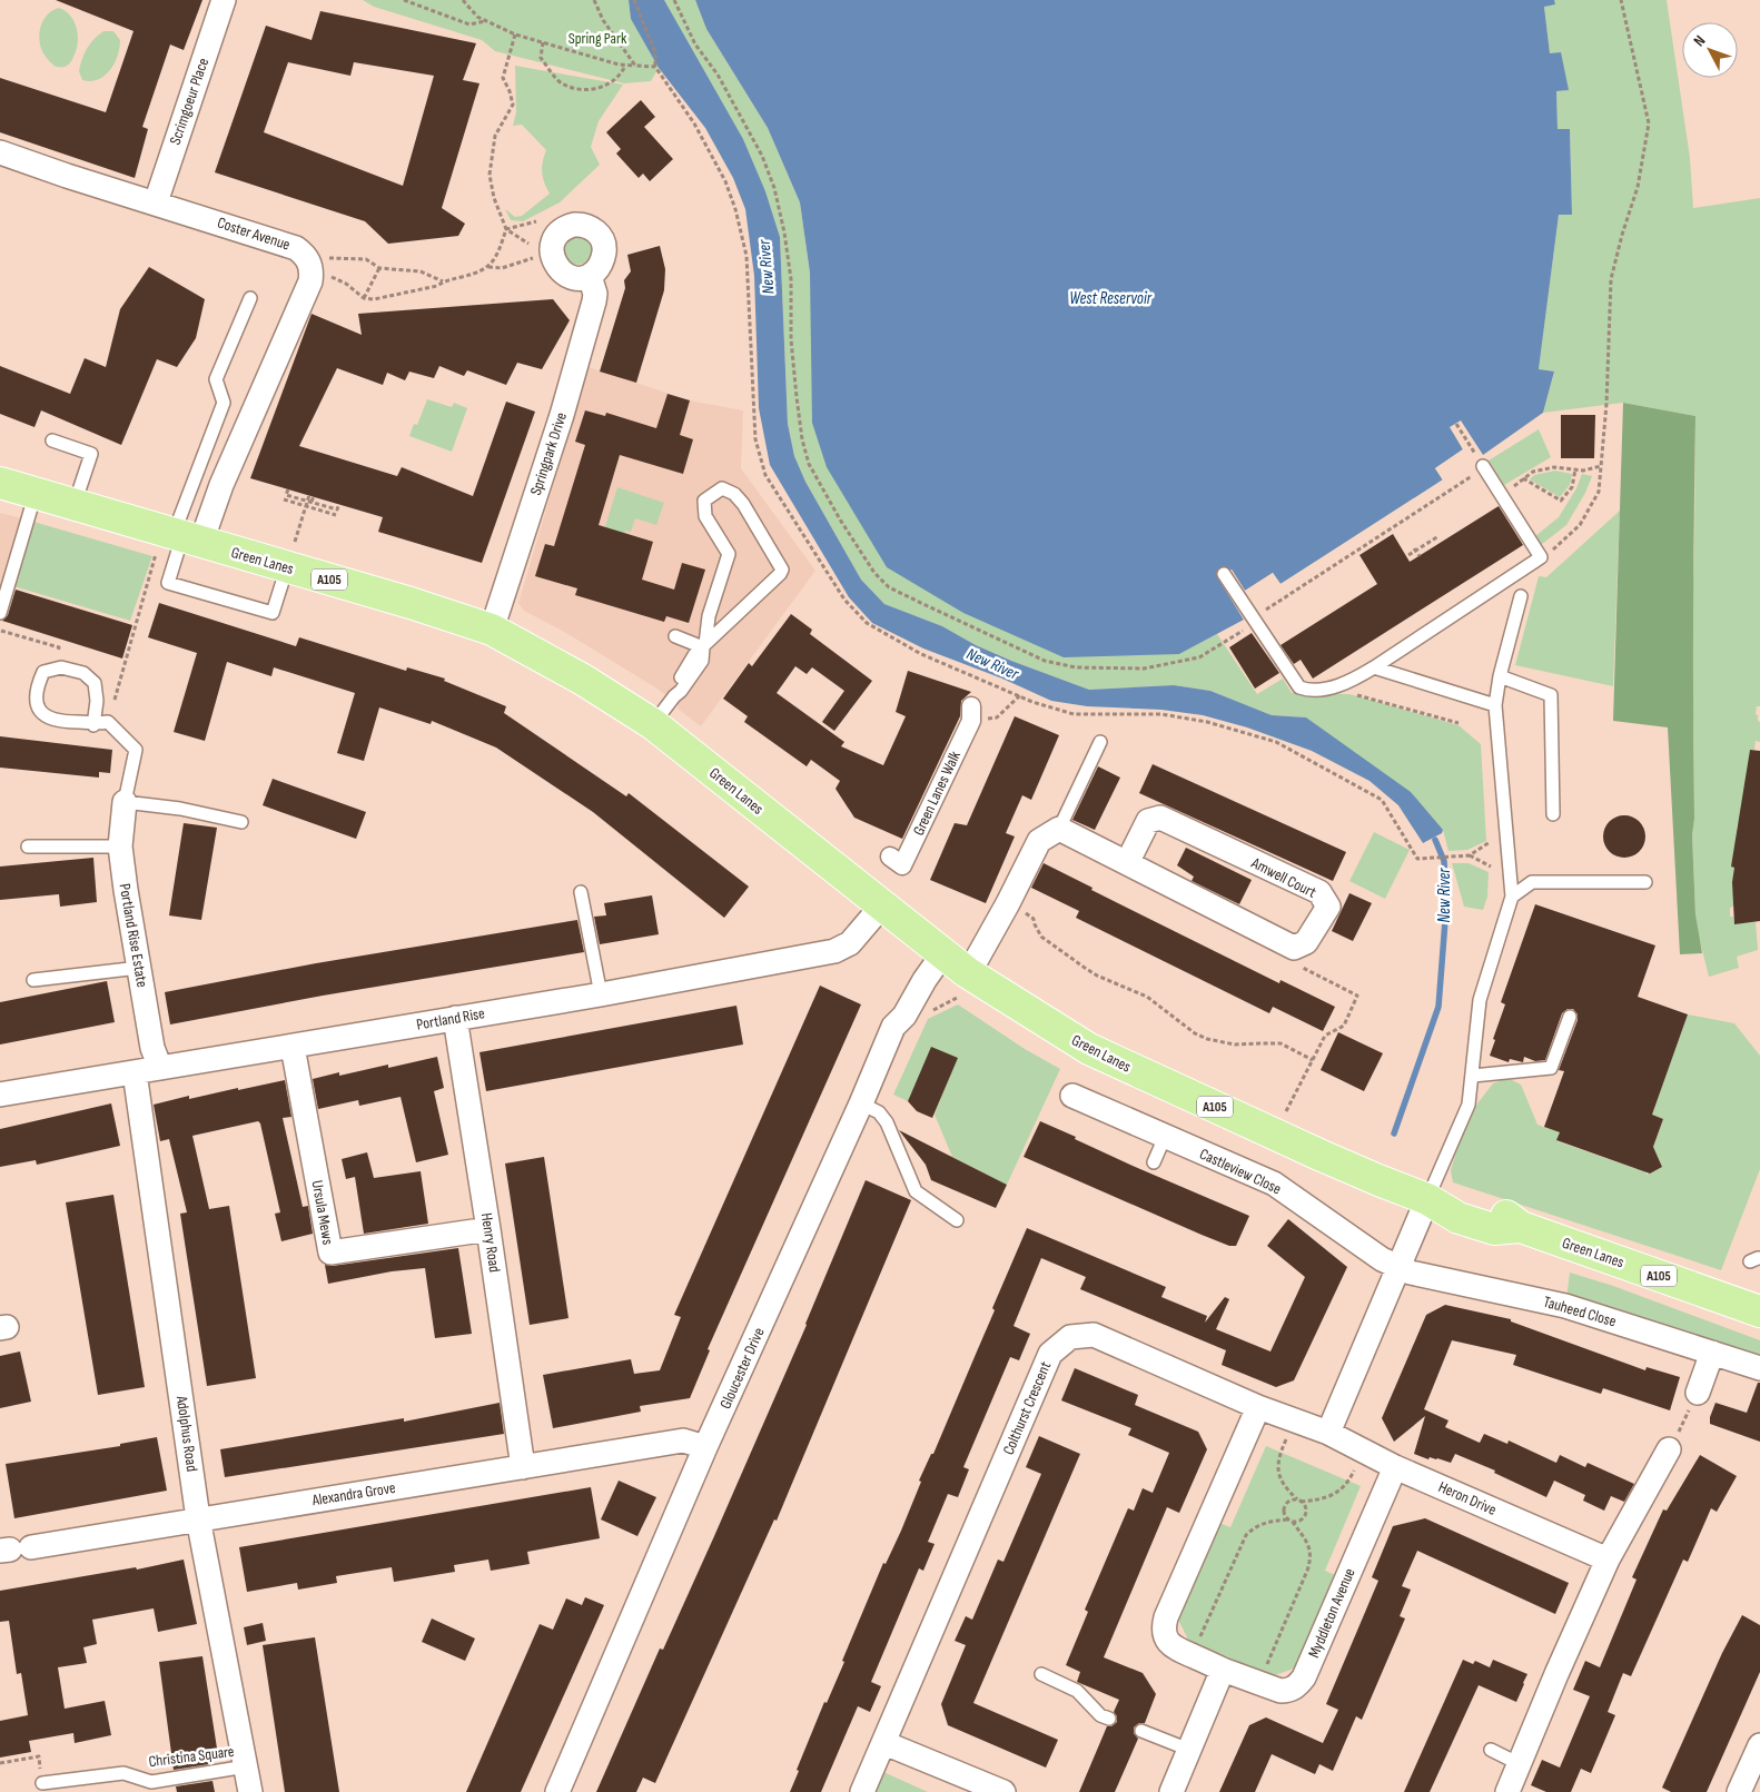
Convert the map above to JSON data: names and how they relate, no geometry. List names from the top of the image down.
{
  "streets": {
    "main road": ["Green Lanes", "A105"],
    "street": [
      "Scrimgoeur Place",
      "Coster Avenue",
      "Springpark Drive",
      "Green Lanes Walk",
      "Amwell Court",
      "Portland Rise Estate",
      "Portland Rise",
      "Castleview Close",
      "Ursula Mews",
      "Henry Road",
      "Tauheed Close",
      "Gloucester Drive",
      "Colthurst Crescent",
      "Adolphus Road",
      "Alexandra Grove",
      "Heron Drive",
      "Myddleton Avenue"
    ],
    "lane": ["Christina Square"]
  },
  "crossings": [
    ["Scrimgoeur Place", "Coster Avenue"],
    ["Springpark Drive", "Green Lanes"],
    ["Green Lanes", "Portland Rise"],
    ["Green Lanes", "Gloucester Drive"],
    ["Portland Rise Estate", "Portland Rise"],
    ["Portland Rise", "Ursula Mews"],
    ["Portland Rise", "Henry Road"],
    ["Portland Rise", "Adolphus Road"],
    ["Castleview Close", "Tauheed Close"],
    ["Ursula Mews", "Henry Road"],
    ["Henry Road", "Alexandra Grove"],
    ["Gloucester Drive", "Alexandra Grove"],
    ["Colthurst Crescent", "Heron Drive"],
    ["Colthurst Crescent", "Myddleton Avenue"],
    ["Adolphus Road", "Alexandra Grove"],
    ["Adolphus Road", "Christina Square"],
    ["Heron Drive", "Myddleton Avenue"]
  ],
  "water": ["New River", "West Reservoir"],
  "parks": ["Spring Park"],
  "north": "top left"
}
